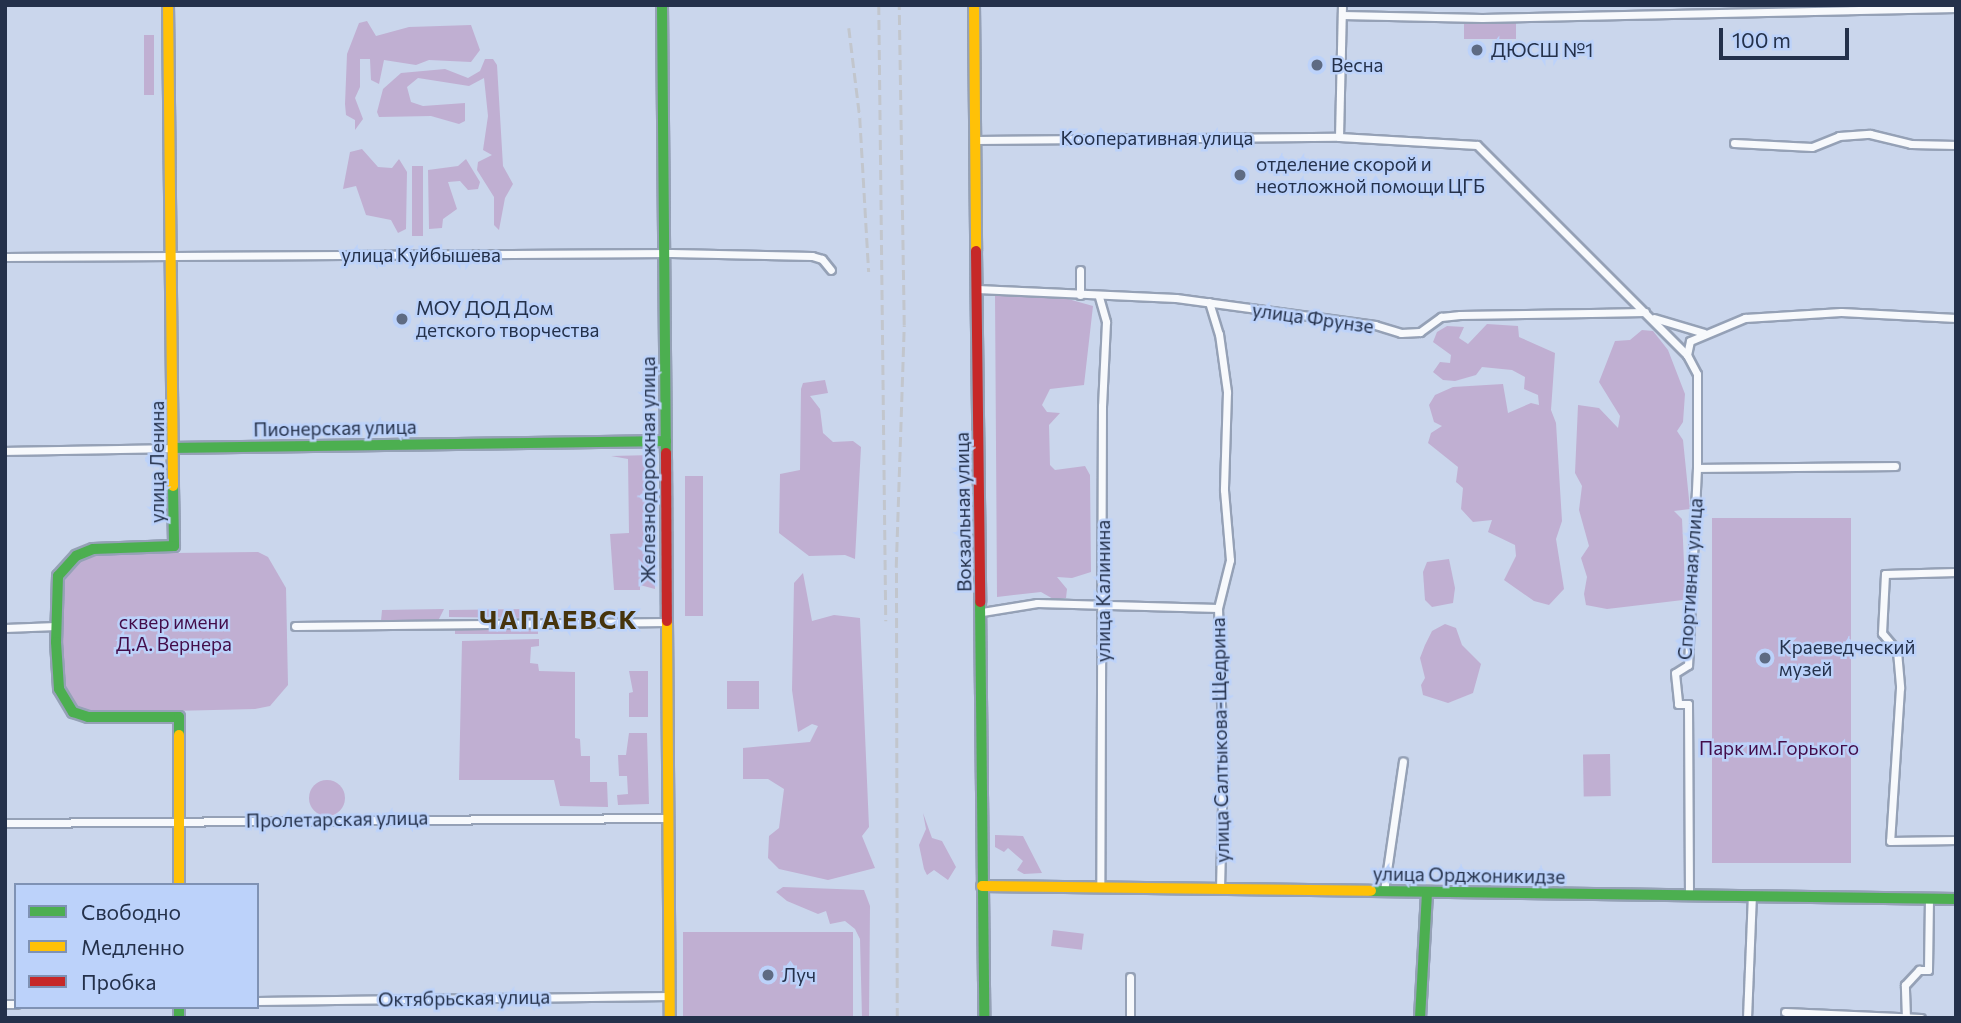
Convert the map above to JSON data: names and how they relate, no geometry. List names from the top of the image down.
{
  "streets": {
    "street": [
      "Кооперативная улица",
      "улица Куйбышева",
      "улица Фрунзе",
      "Пионерская улица",
      "улица Ленина",
      "Железнодорожная улица",
      "Вокзальная улица",
      "Спортивная улица",
      "улица Калинина",
      "улица Салтыкова-Щедрина",
      "Пролетарская улица",
      "улица Орджоникидзе",
      "Октябрьская улица"
    ]
  },
  "crossings": [
    ["Кооперативная улица", "улица Фрунзе"],
    ["Кооперативная улица", "Вокзальная улица"],
    ["Кооперативная улица", "Спортивная улица"],
    ["улица Куйбышева", "улица Ленина"],
    ["улица Куйбышева", "Железнодорожная улица"],
    ["улица Фрунзе", "Вокзальная улица"],
    ["улица Фрунзе", "улица Калинина"],
    ["улица Фрунзе", "улица Салтыкова-Щедрина"],
    ["Пионерская улица", "улица Ленина"],
    ["Пионерская улица", "Железнодорожная улица"],
    ["улица Ленина", "Пролетарская улица"],
    ["Железнодорожная улица", "Пролетарская улица"],
    ["Железнодорожная улица", "Октябрьская улица"],
    ["Вокзальная улица", "улица Орджоникидзе"],
    ["Спортивная улица", "улица Орджоникидзе"],
    ["улица Калинина", "улица Орджоникидзе"],
    ["улица Салтыкова-Щедрина", "улица Орджоникидзе"]
  ],
  "districts": ["ЧАПАЕВСК"],
  "parks": ["сквер имени Д.А. Вернера", "Парк им.Горького"],
  "places": [
    "ДЮСШ №1",
    "Весна",
    "отделение скорой и неотложной помощи ЦГБ",
    "МОУ ДОД Дом детского творчества",
    "Краеведческий музей",
    "Луч"
  ],
  "legend": ["Свободно", "Медленно", "Пробка"],
  "scale_bar": "100 m"
}
